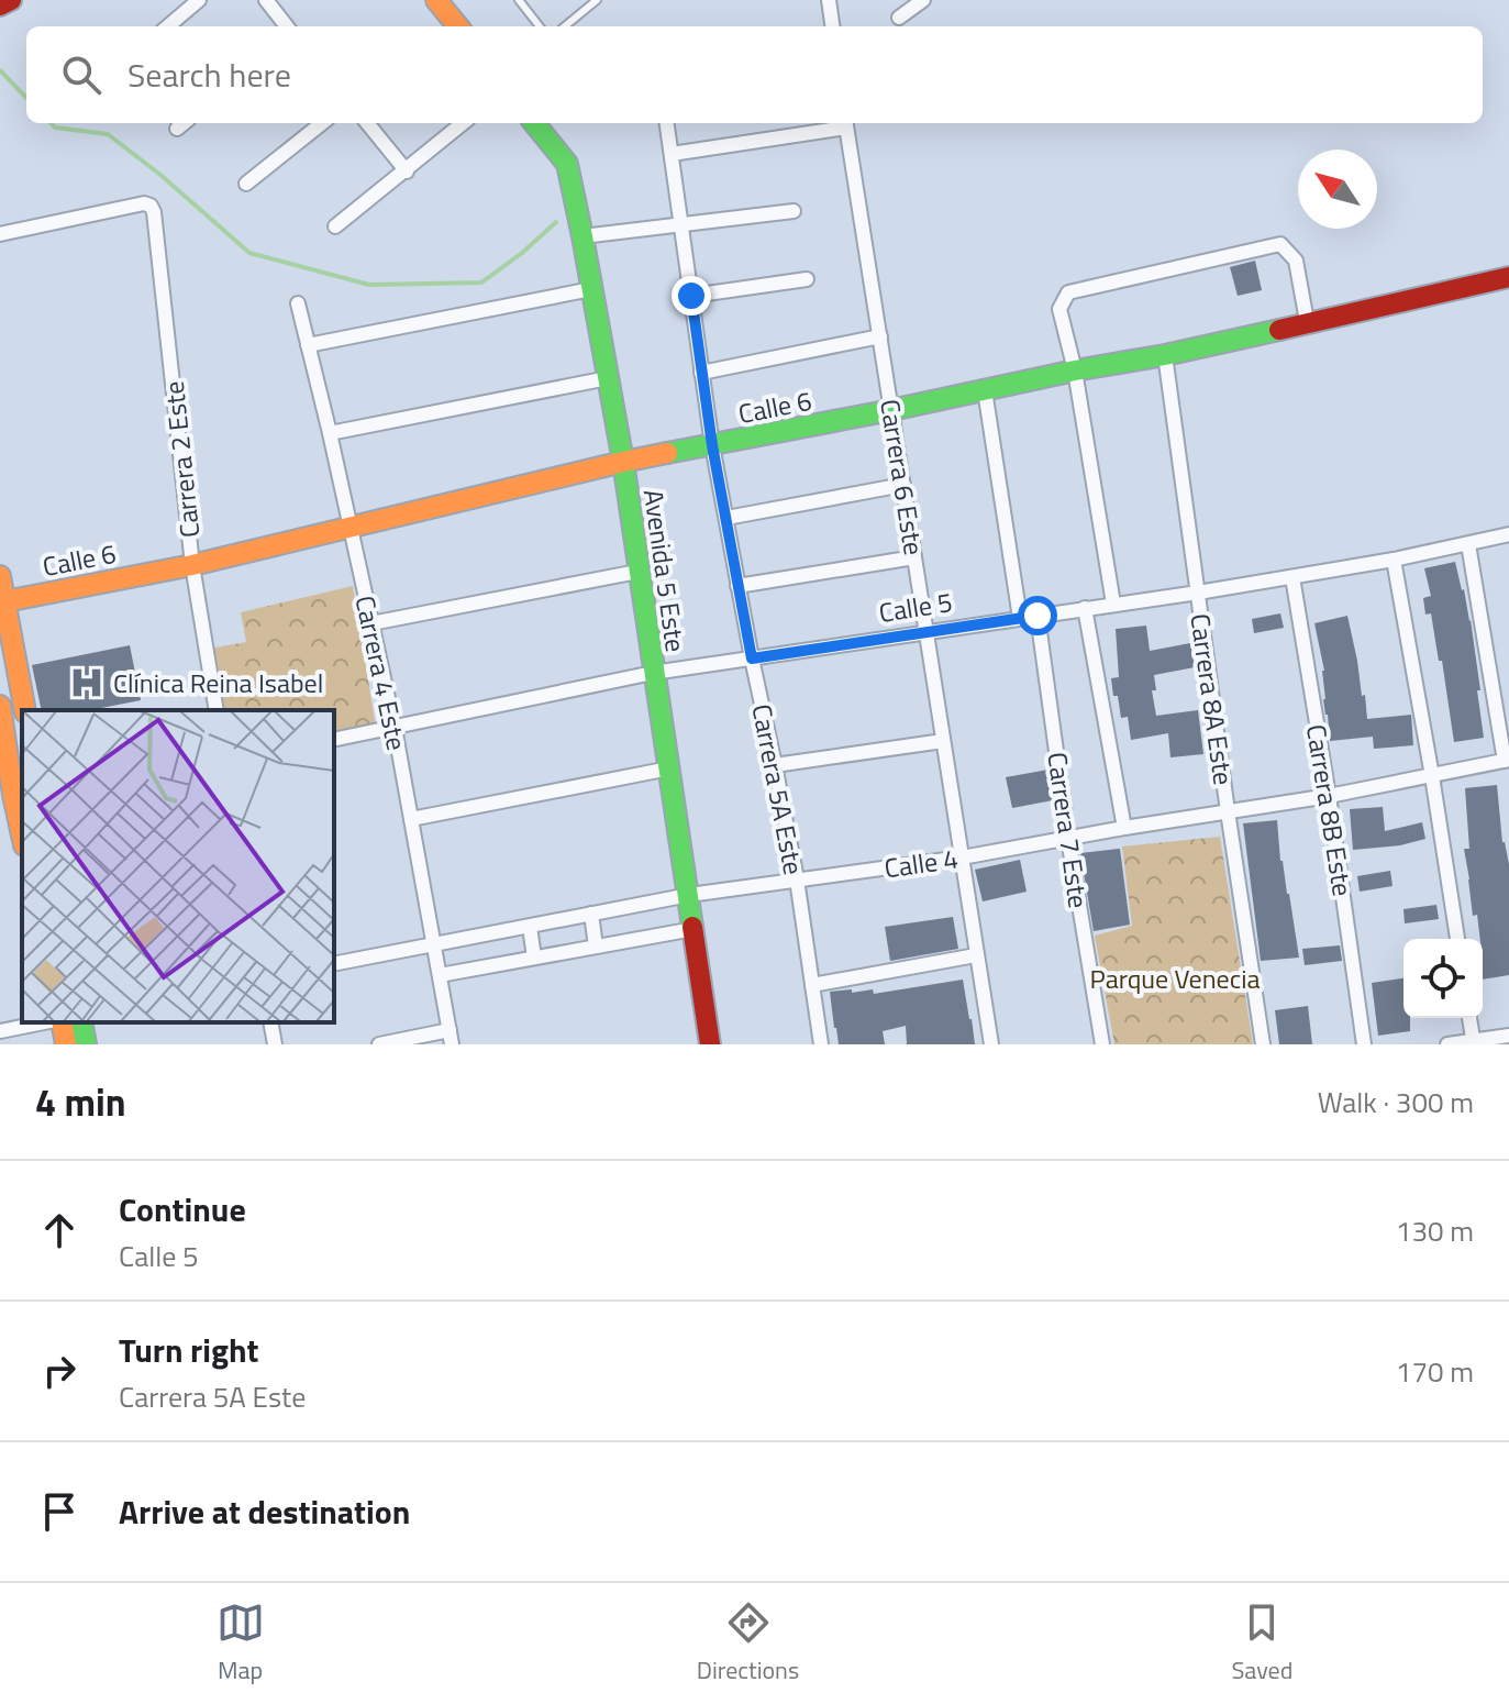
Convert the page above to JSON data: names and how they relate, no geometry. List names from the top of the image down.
{
  "streets": {
    "street": [
      "Calle 6",
      "Carrera 2 Este",
      "Carrera 6 Este",
      "Avenida 5 Este",
      "Calle 5",
      "Carrera 4 Este",
      "Carrera 8A Este",
      "Carrera 5A Este",
      "Carrera 8B Este",
      "Carrera 7 Este",
      "Calle 4"
    ]
  },
  "crossings": [
    ["Calle 6", "Carrera 2 Este"],
    ["Calle 6", "Carrera 6 Este"],
    ["Calle 6", "Avenida 5 Este"],
    ["Calle 6", "Carrera 4 Este"],
    ["Calle 6", "Carrera 8A Este"],
    ["Calle 6", "Carrera 5A Este"],
    ["Carrera 6 Este", "Calle 5"],
    ["Carrera 6 Este", "Calle 4"],
    ["Avenida 5 Este", "Calle 5"],
    ["Avenida 5 Este", "Calle 4"],
    ["Calle 5", "Carrera 4 Este"],
    ["Calle 5", "Carrera 8A Este"],
    ["Calle 5", "Carrera 5A Este"],
    ["Calle 5", "Carrera 8B Este"],
    ["Calle 5", "Carrera 7 Este"],
    ["Carrera 4 Este", "Calle 4"],
    ["Carrera 8A Este", "Calle 4"],
    ["Carrera 5A Este", "Calle 4"],
    ["Carrera 8B Este", "Calle 4"],
    ["Carrera 7 Este", "Calle 4"]
  ],
  "parks": ["Parque Venecia"],
  "places": {
    "hospital": ["Clínica Reina Isabel"]
  },
  "north": "top left",
  "page": {
    "search": "Search here",
    "heading": ["4 min", "Walk · 300 m"],
    "list": [
      ["Continue", "Calle 5", "130 m"],
      ["Turn right", "Carrera 5A Este", "170 m"],
      "Arrive at destination"
    ],
    "nav": ["Map", "Directions", "Saved"]
  }
}
